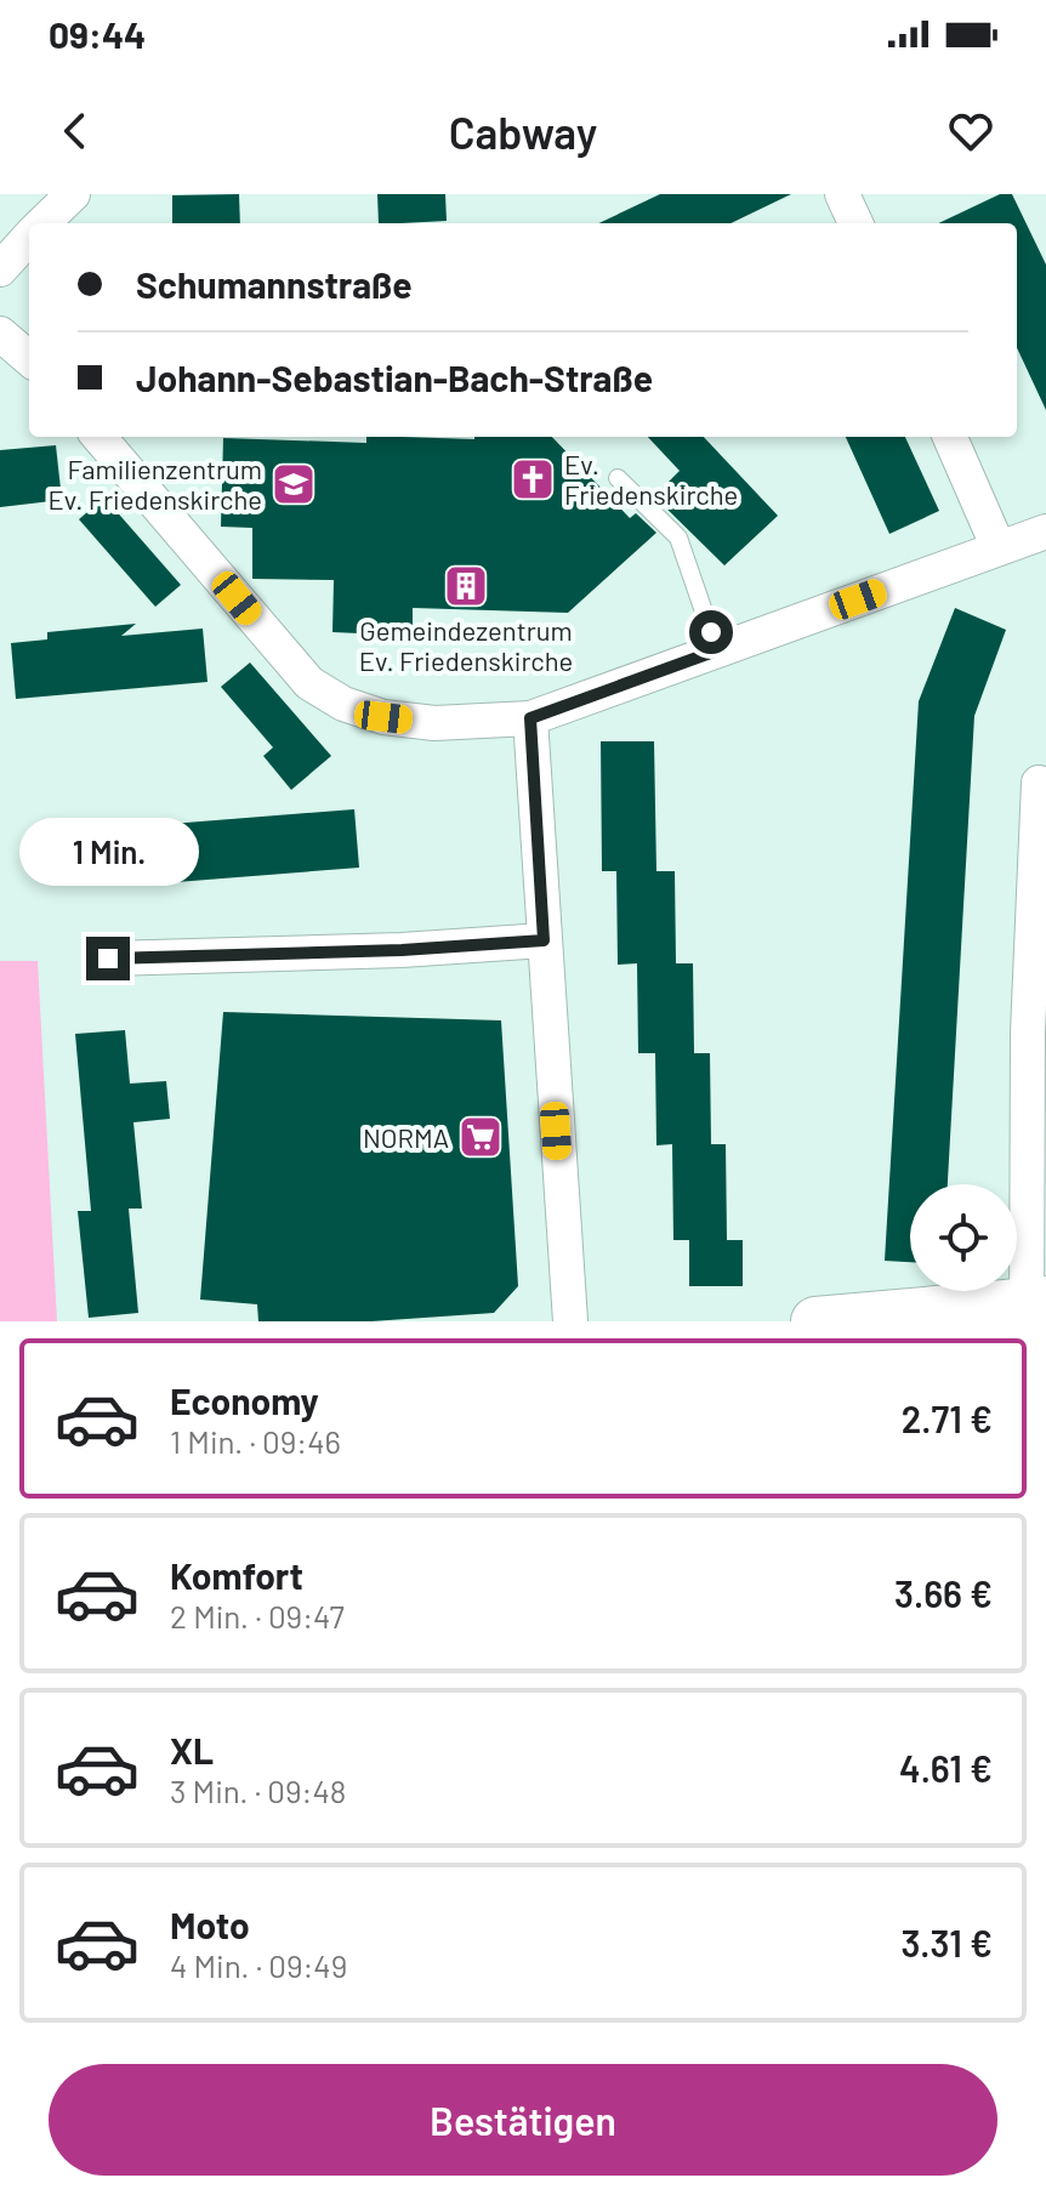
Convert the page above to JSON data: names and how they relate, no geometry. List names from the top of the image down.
{
  "places": {
    "church": ["Ev. Friedenskirche"],
    "school or university": ["Familienzentrum Ev. Friedenskirche"],
    "building": ["Gemeindezentrum Ev. Friedenskirche"],
    "supermarket": ["NORMA"]
  },
  "page": {
    "status": "09:44",
    "header": "Cabway",
    "banner": ["Schumannstraße", "Johann-Sebastian-Bach-Straße"],
    "bubble": "1 Min.",
    "list": [
      {
        "name": "Economy",
        "note": "1 Min. · 09:46",
        "value": "2.71 €"
      },
      {
        "name": "Komfort",
        "note": "2 Min. · 09:47",
        "value": "3.66 €"
      },
      {
        "name": "XL",
        "note": "3 Min. · 09:48",
        "value": "4.61 €"
      },
      {
        "name": "Moto",
        "note": "4 Min. · 09:49",
        "value": "3.31 €"
      }
    ],
    "buttons": "Bestätigen"
  }
}
